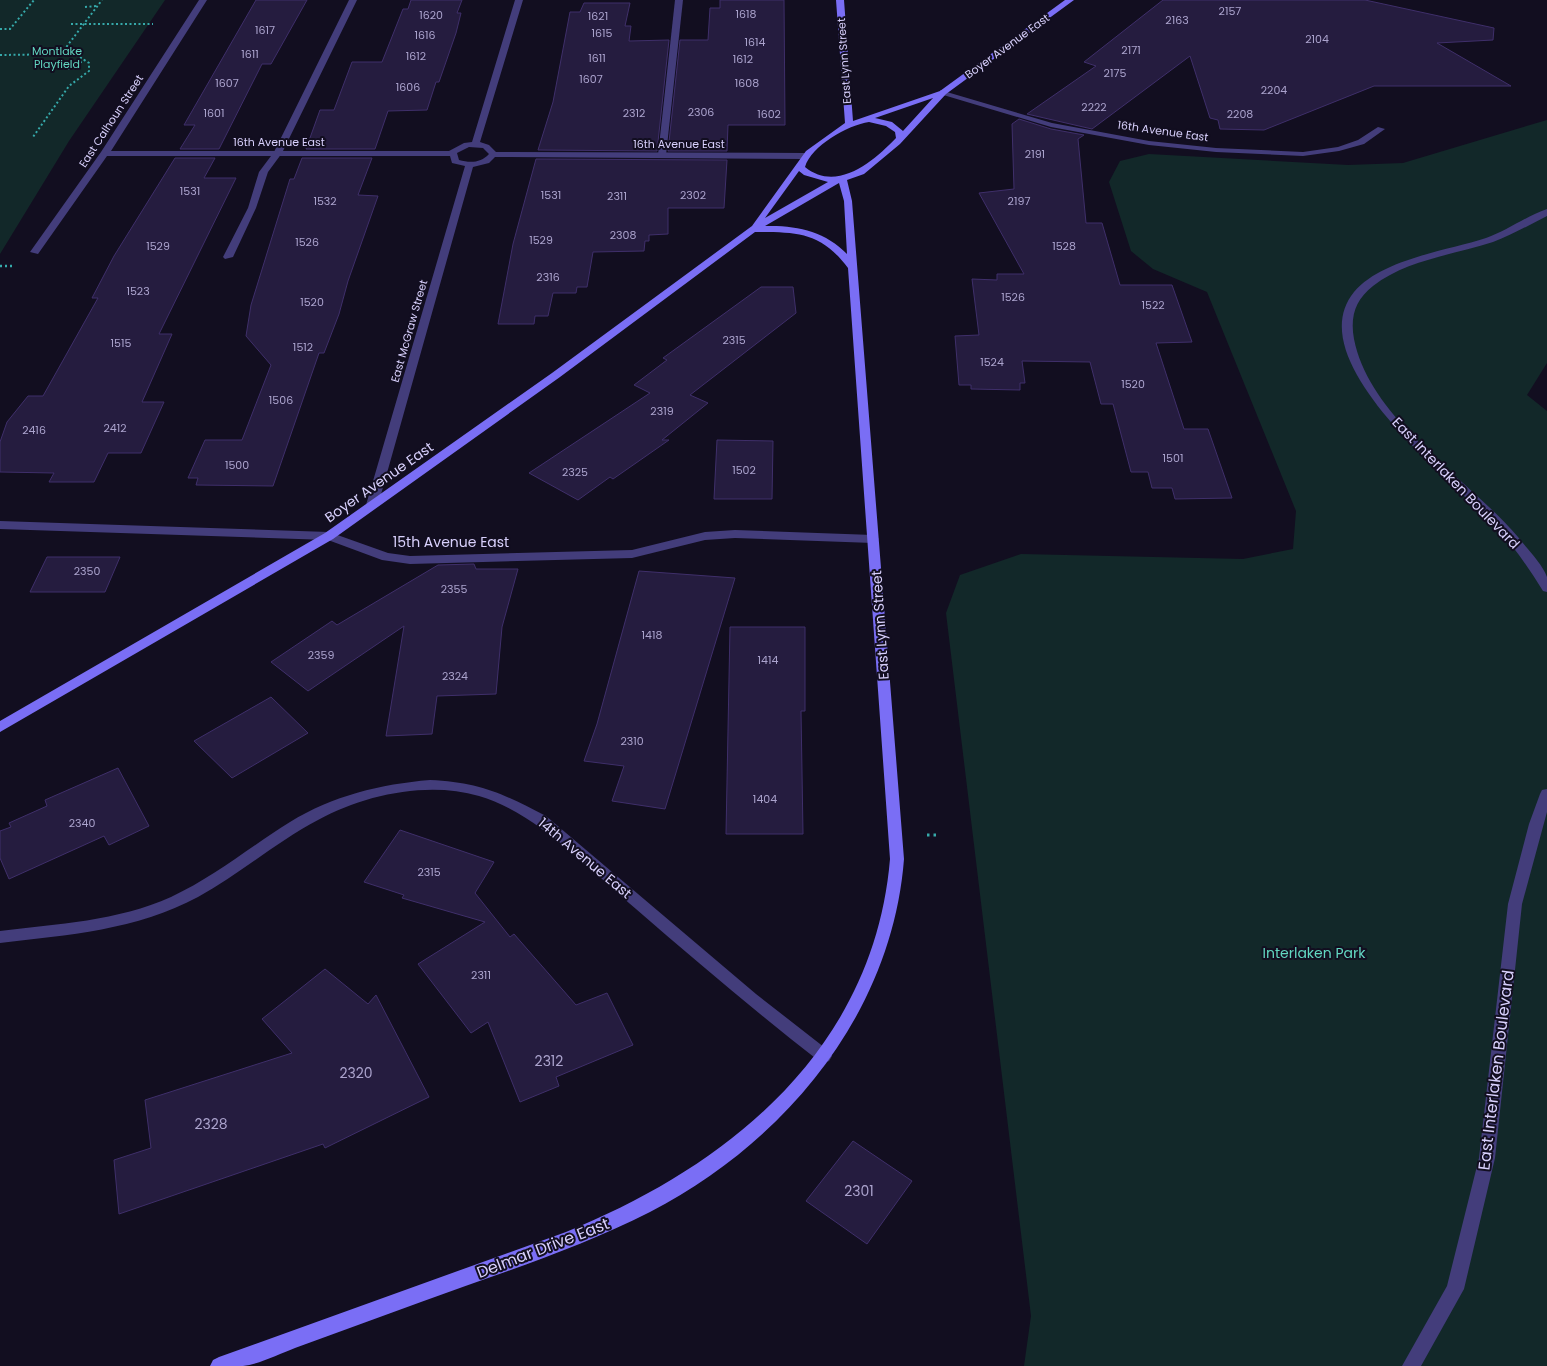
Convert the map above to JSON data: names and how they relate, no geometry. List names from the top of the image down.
{
  "streets": {
    "street": [
      "Boyer Avenue East",
      "East Lynn Street",
      "East Calhoun Street",
      "16th Avenue East",
      "East McGraw Street",
      "East Interlaken Boulevard",
      "15th Avenue East",
      "14th Avenue East",
      "Delmar Drive East"
    ]
  },
  "crossings": [
    ["Boyer Avenue East", "East Lynn Street"],
    ["Boyer Avenue East", "16th Avenue East"],
    ["Boyer Avenue East", "East McGraw Street"],
    ["Boyer Avenue East", "15th Avenue East"],
    ["East Lynn Street", "15th Avenue East"],
    ["East Lynn Street", "14th Avenue East"],
    ["East Lynn Street", "Delmar Drive East"],
    ["East Calhoun Street", "16th Avenue East"],
    ["14th Avenue East", "Delmar Drive East"]
  ],
  "parks": ["Montlake Playfield", "Interlaken Park"],
  "house_numbers": [
    "2157",
    "1618",
    "1620",
    "1621",
    "2163",
    "1617",
    "1615",
    "1616",
    "2104",
    "1614",
    "2171",
    "1611",
    "1612",
    "1611",
    "1612",
    "2175",
    "1607",
    "1607",
    "1608",
    "1606",
    "2204",
    "2222",
    "2306",
    "1601",
    "2312",
    "1602",
    "2208",
    "2191",
    "1531",
    "1531",
    "2302",
    "2311",
    "1532",
    "2197",
    "2308",
    "1529",
    "1526",
    "1529",
    "1528",
    "2316",
    "1523",
    "1526",
    "1520",
    "1522",
    "2315",
    "1515",
    "1512",
    "1524",
    "1520",
    "1506",
    "2319",
    "2412",
    "2416",
    "1501",
    "1500",
    "1502",
    "2325",
    "2350",
    "2355",
    "1418",
    "2359",
    "1414",
    "2324",
    "2310",
    "1404",
    "2340",
    "2315",
    "2311",
    "2312",
    "2320",
    "2328",
    "2301"
  ]
}
